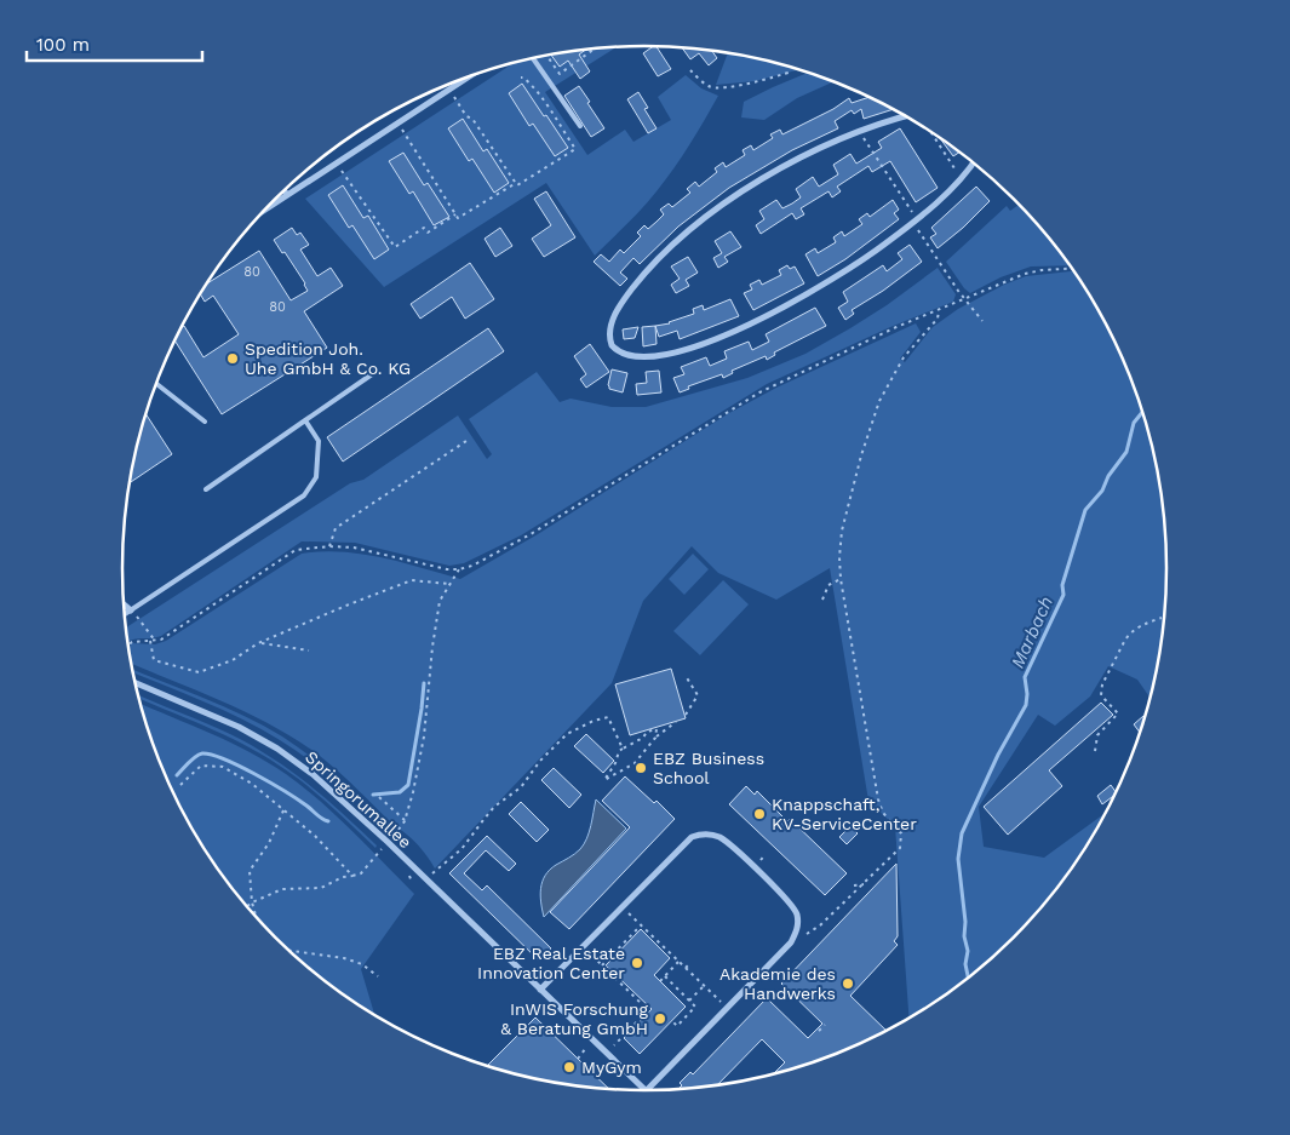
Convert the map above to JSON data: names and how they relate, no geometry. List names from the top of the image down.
{
  "streets": {
    "street": ["Springorumallee"]
  },
  "water": ["Marbach"],
  "places": [
    "Spedition Joh. Uhe GmbH & Co. KG",
    "EBZ Business School",
    "Knappschaft, KV-ServiceCenter",
    "EBZ Real Estate Innovation Center",
    "Akademie des Handwerks",
    "InWIS Forschung & Beratung GmbH",
    "MyGym"
  ],
  "house_numbers": ["80", "80"],
  "scale_bar": "100 m"
}
